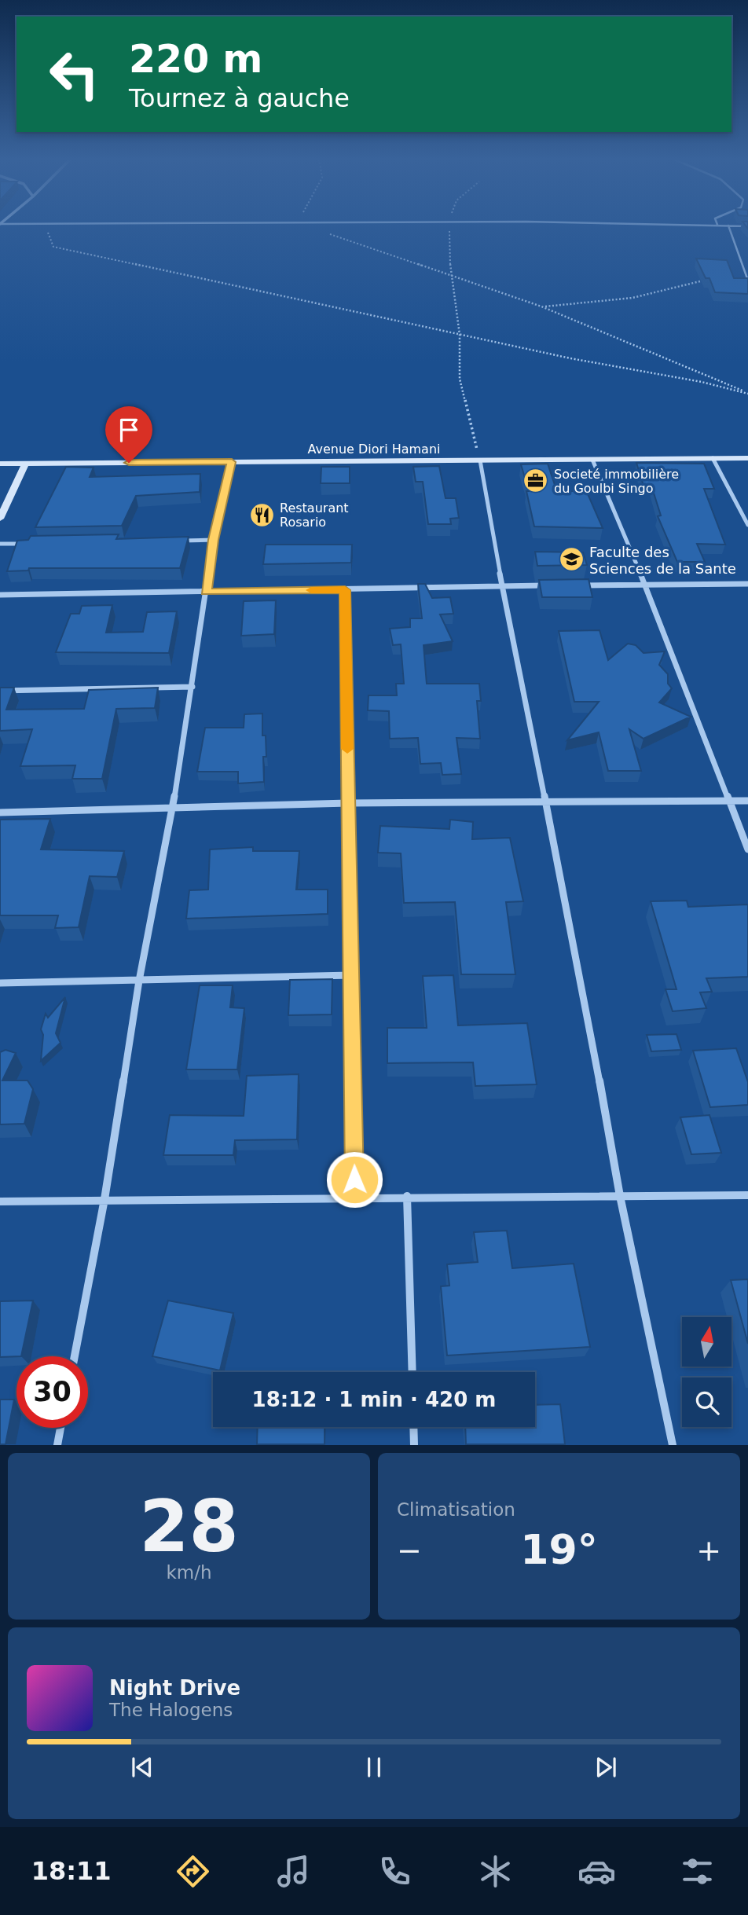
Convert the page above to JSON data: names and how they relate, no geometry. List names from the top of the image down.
{
  "streets": {
    "main road": ["Avenue Diori Hamani"]
  },
  "places": {
    "office": ["Societé immobilière du Goulbi Singo"],
    "restaurant": ["Restaurant Rosario"],
    "school or university": ["Faculte des Sciences de la Sante"]
  },
  "north": "top",
  "page": {
    "turn": ["220 m", "Tournez à gauche"],
    "limit": "30",
    "trip": "18:12 · 1 min · 420 m",
    "tile": [
      ["28", "km/h"],
      "Climatisation"
    ],
    "heat": ["−", "19°", "+"],
    "song": ["Night Drive", "The Halogens"],
    "tabs": "18:11"
  }
}
